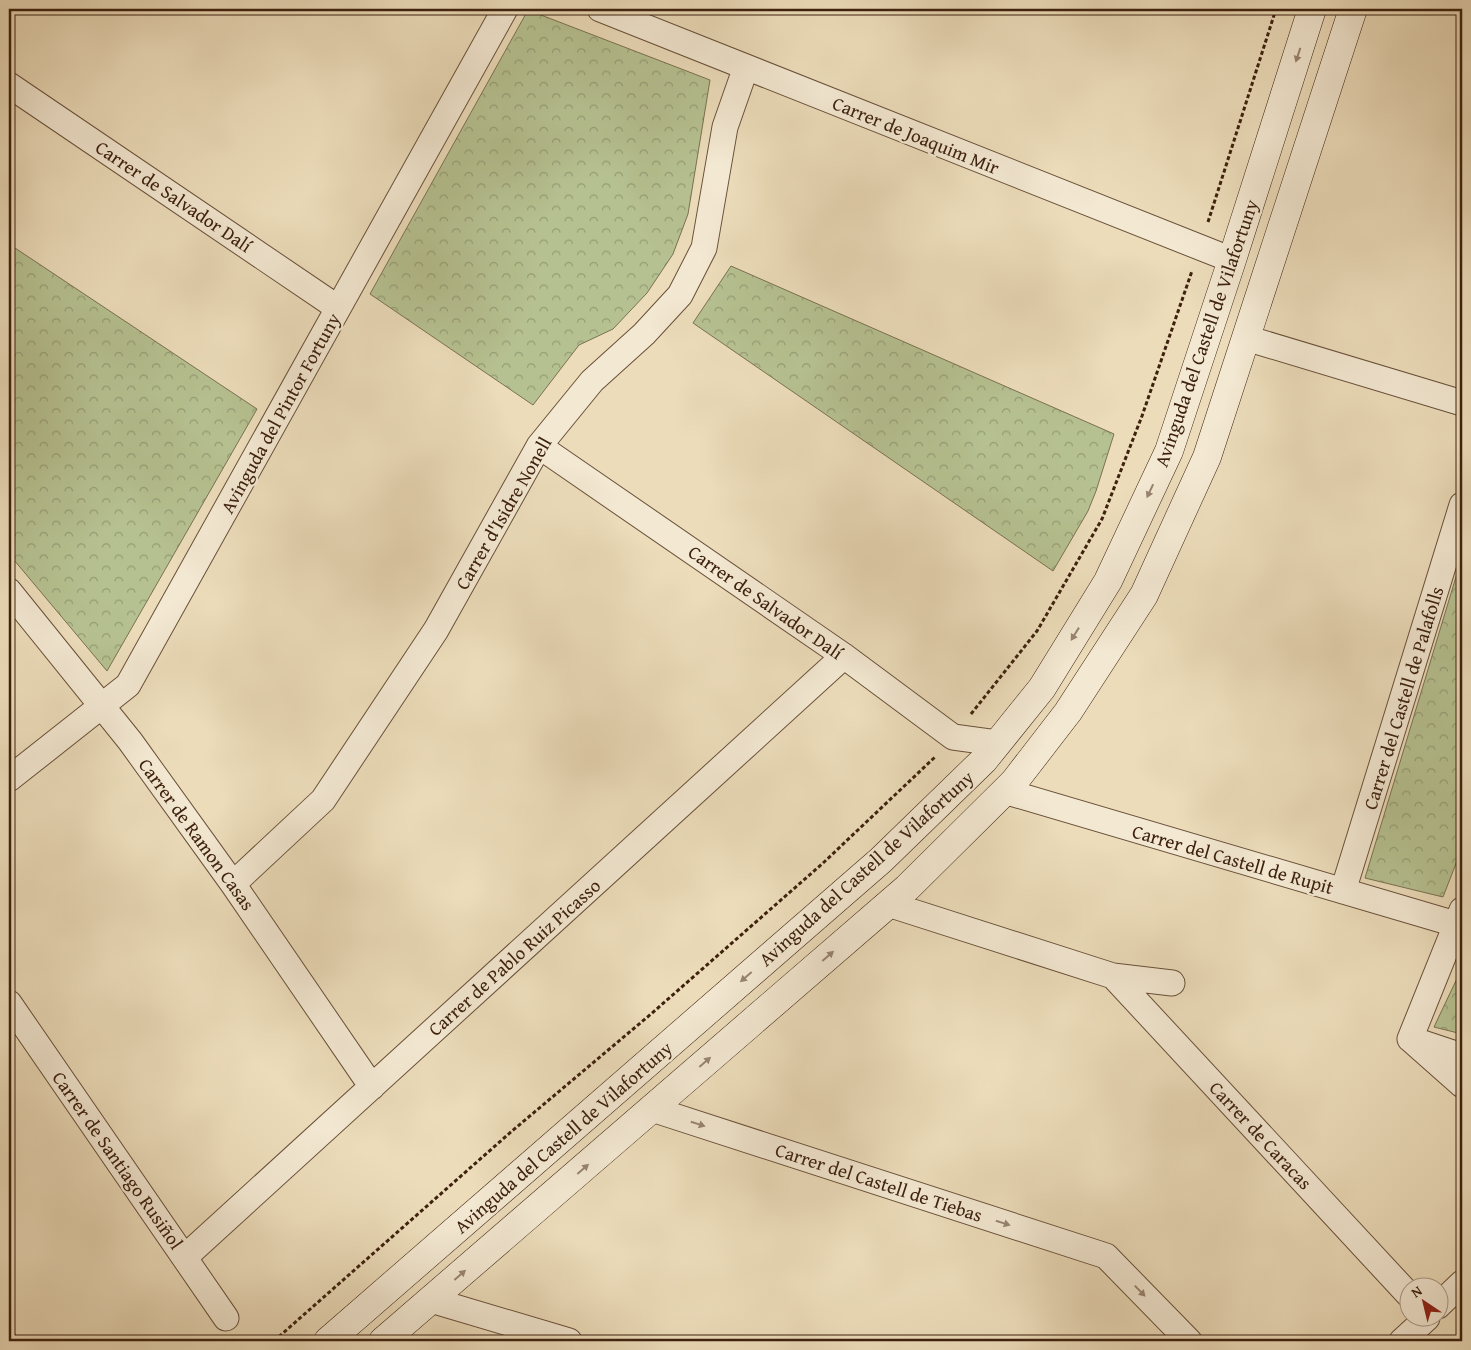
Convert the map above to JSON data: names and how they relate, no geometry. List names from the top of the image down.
{
  "streets": {
    "street": [
      "Carrer de Joaquim Mir",
      "Carrer de Salvador Dalí",
      "Avinguda del Castell de Vilafortuny",
      "Avinguda del Pintor Fortuny",
      "Carrer d'Isidre Nonell",
      "Carrer del Castell de Palafolls",
      "Carrer de Ramon Casas",
      "Carrer del Castell de Rupit",
      "Carrer de Pablo Ruiz Picasso",
      "Carrer de Caracas",
      "Carrer de Santiago Rusiñol",
      "Carrer del Castell de Tiebas"
    ]
  },
  "crossings": [
    ["Carrer de Joaquim Mir", "Avinguda del Castell de Vilafortuny"],
    ["Carrer de Joaquim Mir", "Carrer d'Isidre Nonell"],
    ["Carrer de Salvador Dalí", "Avinguda del Castell de Vilafortuny"],
    ["Carrer de Salvador Dalí", "Avinguda del Pintor Fortuny"],
    ["Carrer de Salvador Dalí", "Carrer d'Isidre Nonell"],
    ["Carrer de Salvador Dalí", "Carrer de Pablo Ruiz Picasso"],
    ["Avinguda del Castell de Vilafortuny", "Carrer del Castell de Rupit"],
    ["Avinguda del Castell de Vilafortuny", "Carrer del Castell de Tiebas"],
    ["Avinguda del Pintor Fortuny", "Carrer de Ramon Casas"],
    ["Carrer d'Isidre Nonell", "Carrer de Ramon Casas"],
    ["Carrer del Castell de Palafolls", "Carrer del Castell de Rupit"],
    ["Carrer de Ramon Casas", "Carrer de Pablo Ruiz Picasso"],
    ["Carrer de Pablo Ruiz Picasso", "Carrer de Santiago Rusiñol"]
  ],
  "one_way": ["Carrer del Castell de Tiebas"],
  "north": "top left"
}
